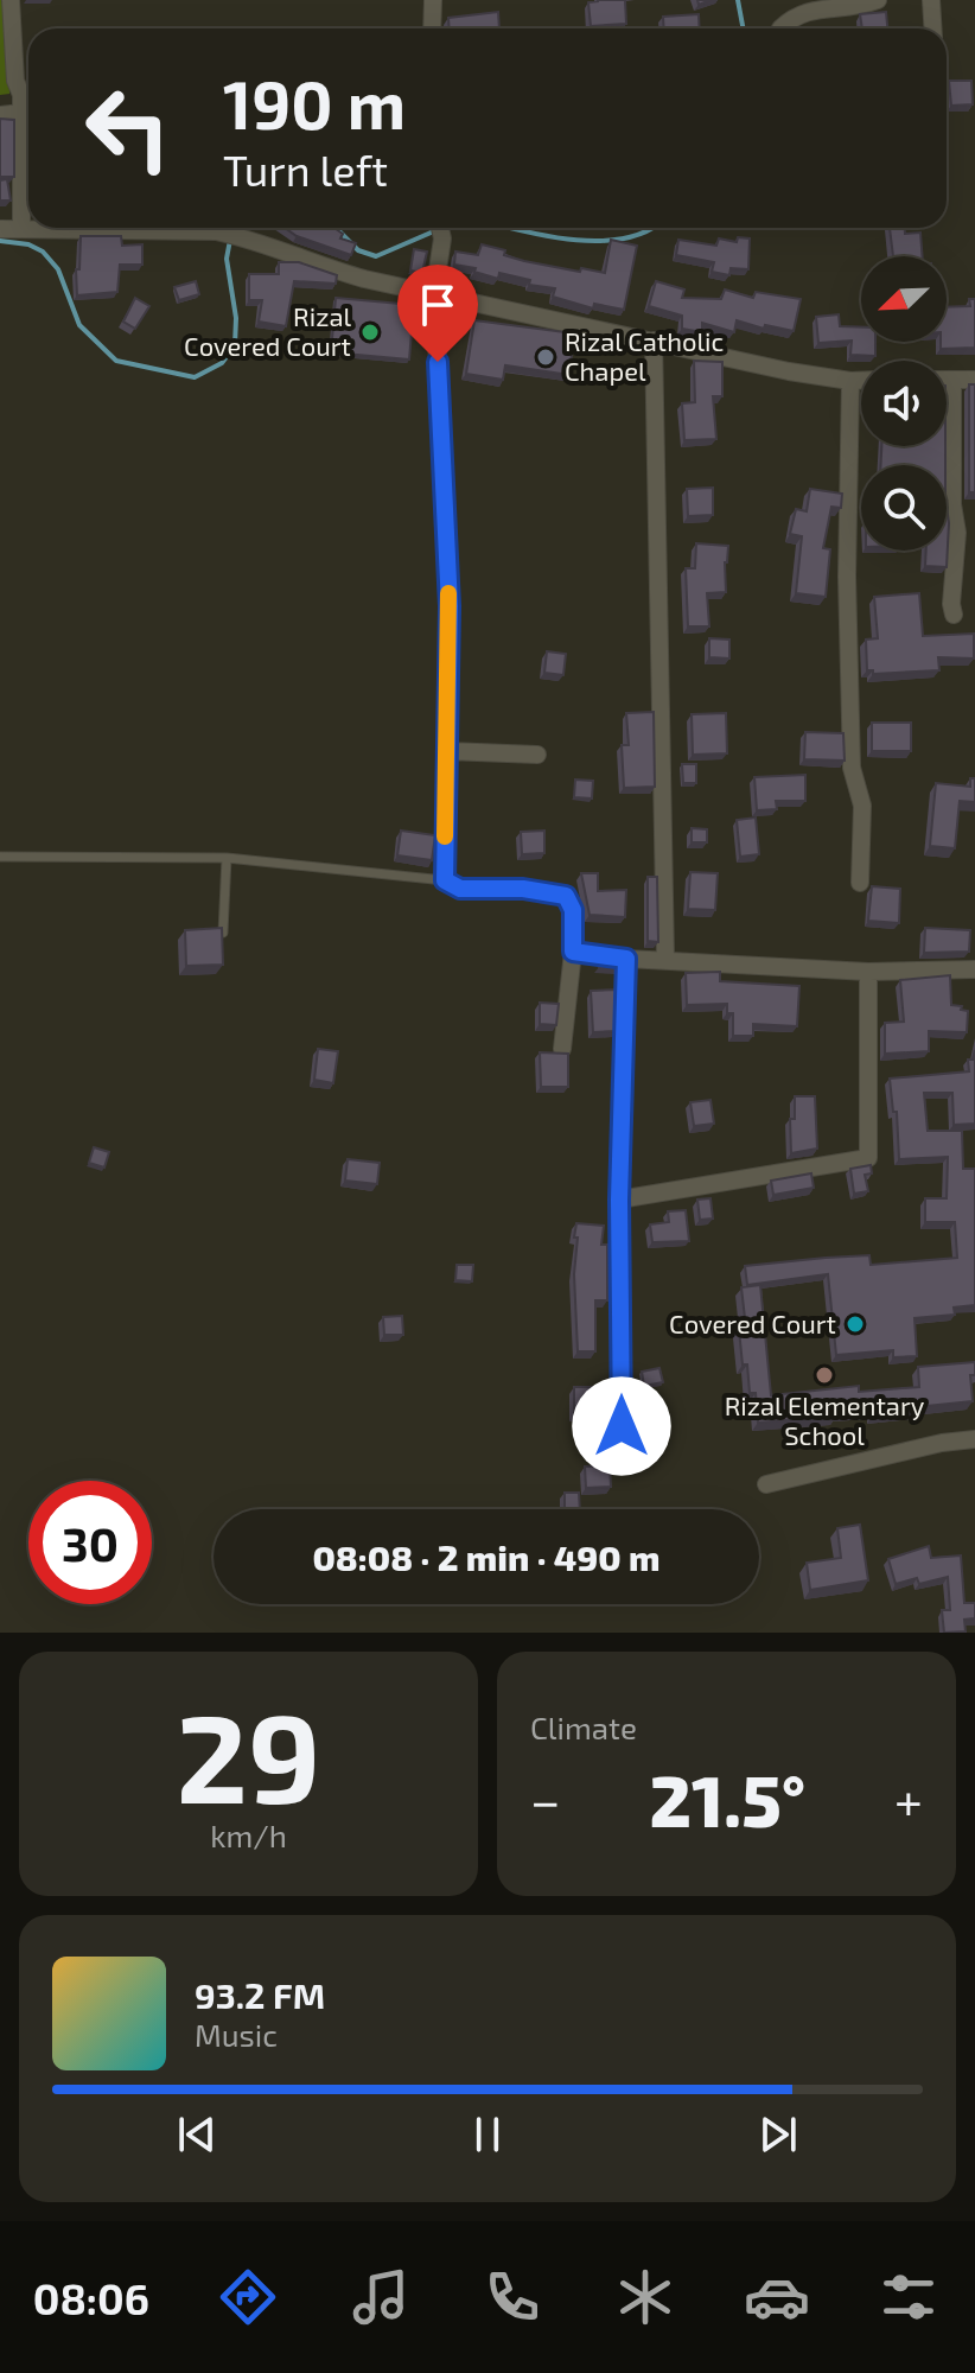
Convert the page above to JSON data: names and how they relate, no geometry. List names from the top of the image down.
{
  "places": [
    "Rizal Covered Court",
    "Rizal Catholic Chapel",
    "Covered Court",
    "Rizal Elementary School"
  ],
  "north": "bottom left",
  "page": {
    "turn": ["190 m", "Turn left"],
    "limit": "30",
    "trip": "08:08 · 2 min · 490 m",
    "tile": [
      ["29", "km/h"],
      "Climate"
    ],
    "heat": ["−", "21.5°", "+"],
    "song": ["93.2 FM", "Music"],
    "tabs": "08:06"
  }
}
